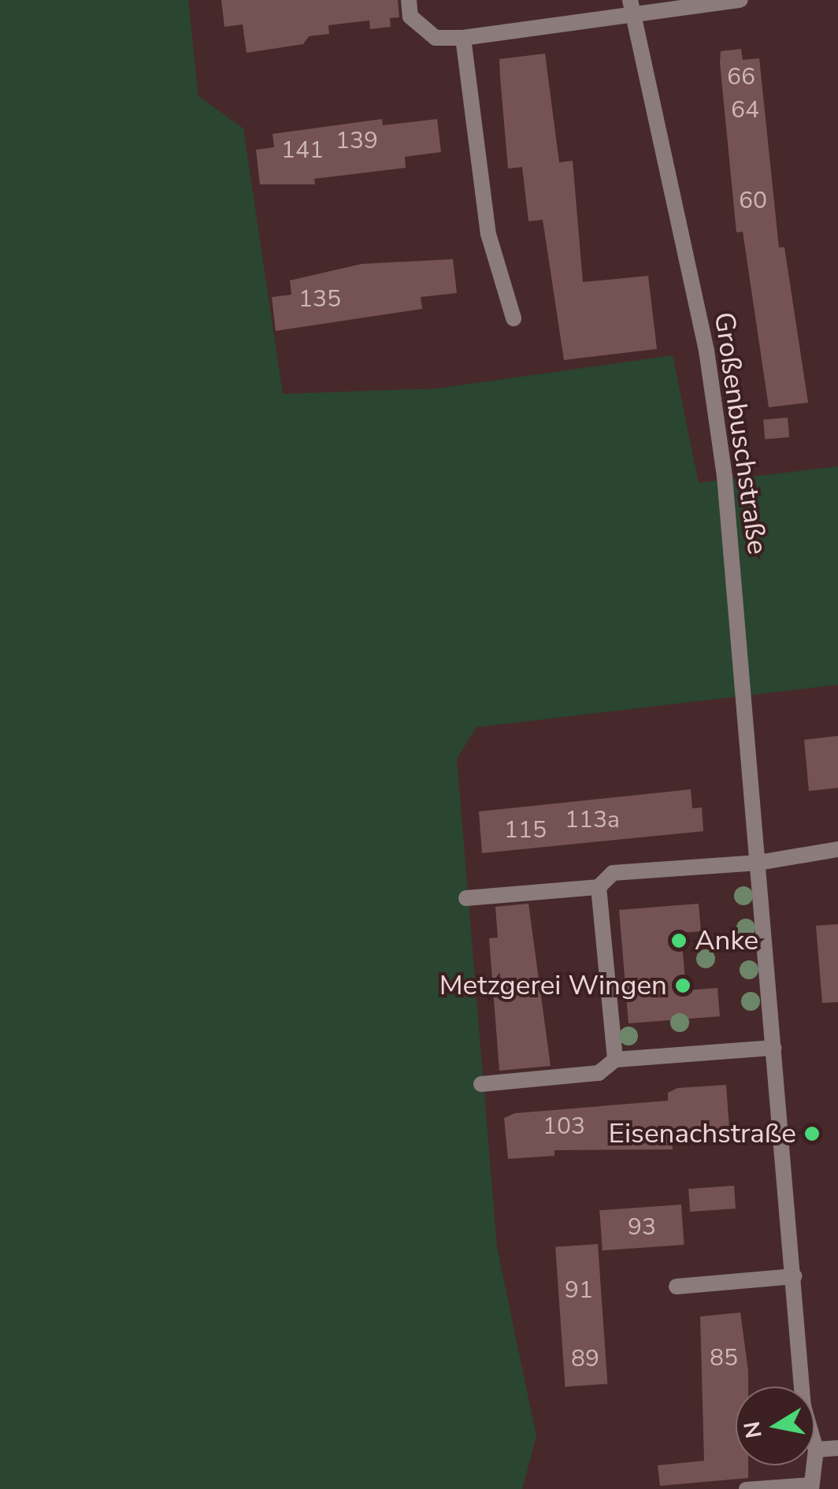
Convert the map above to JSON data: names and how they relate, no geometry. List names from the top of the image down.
{
  "streets": {
    "street": ["Großenbuschstraße"]
  },
  "places": ["Anke", "Metzgerei Wingen", "Eisenachstraße"],
  "house_numbers": [
    "66",
    "64",
    "139",
    "141",
    "60",
    "135",
    "113a",
    "115",
    "103",
    "93",
    "91",
    "85",
    "89"
  ],
  "north": "left"
}
